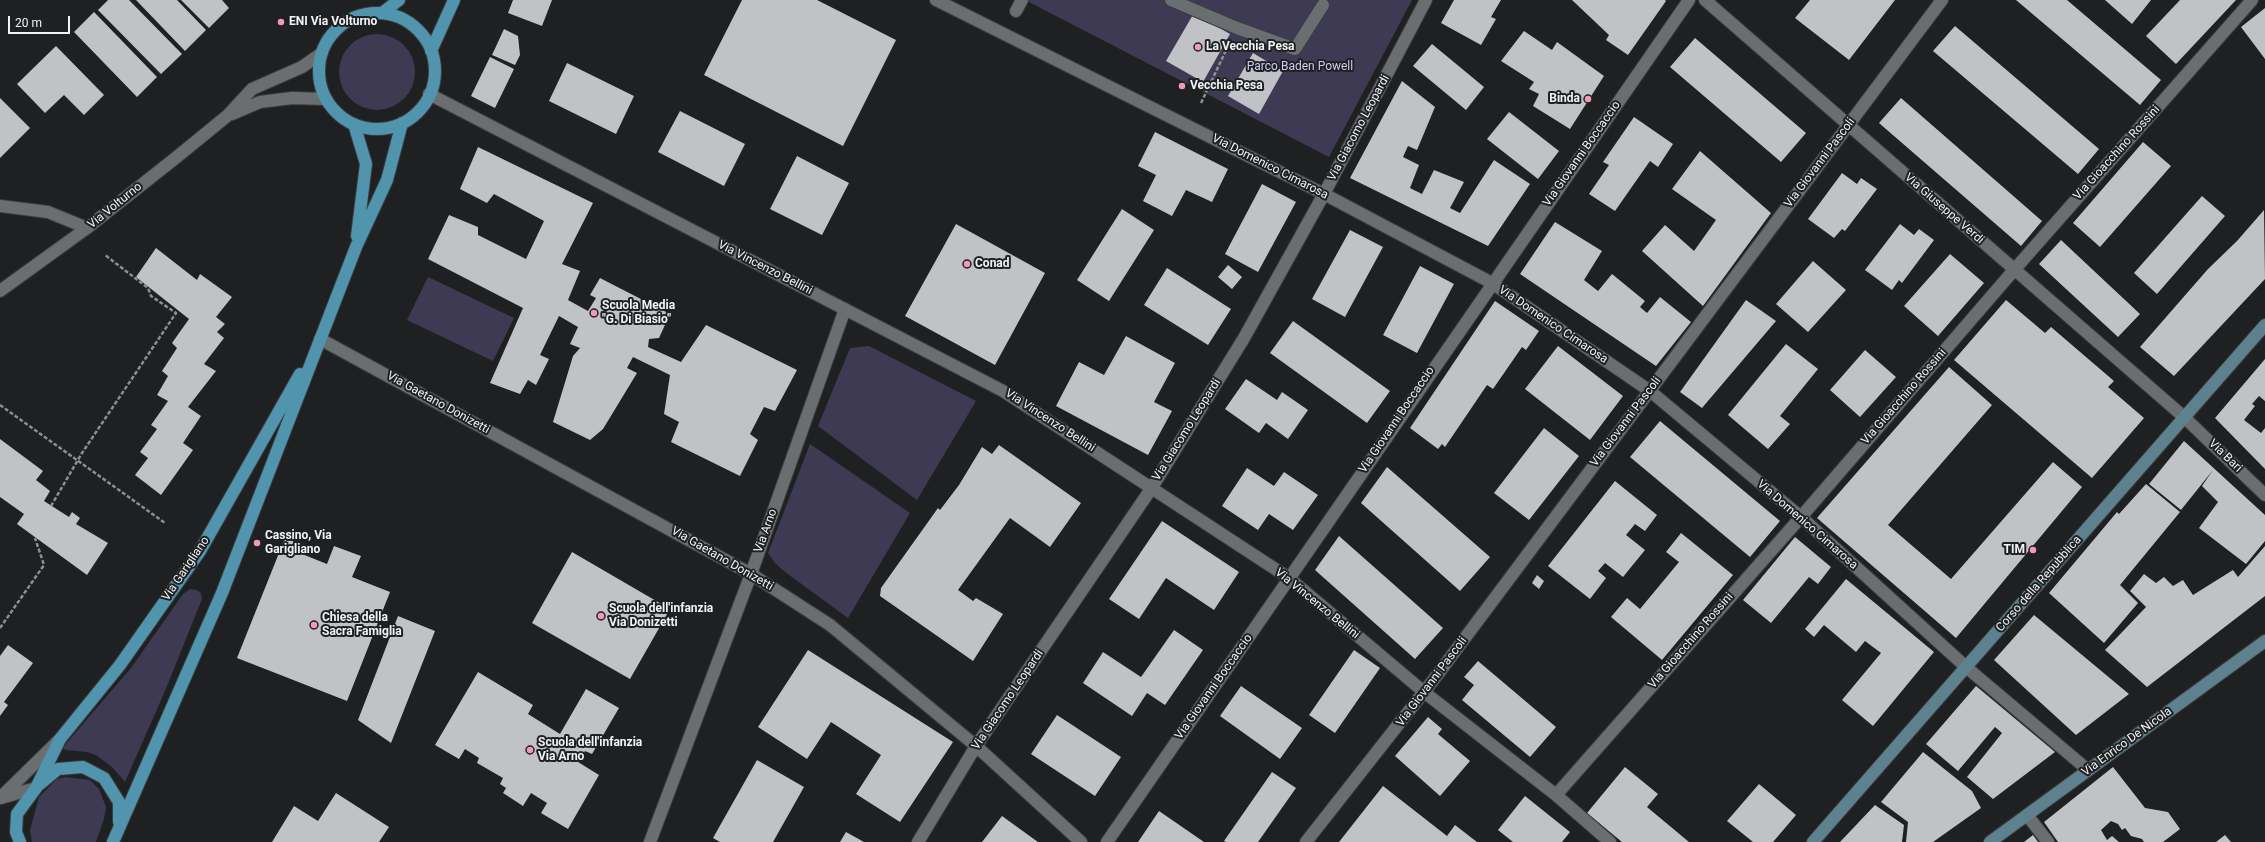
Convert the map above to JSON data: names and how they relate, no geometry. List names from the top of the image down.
{
  "streets": {
    "main road": ["Via Garigliano", "Corso della Repubblica", "Via Enrico De Nicola"],
    "street": [
      "Via Giacomo Leopardi",
      "Via Gioacchino Rossini",
      "Via Giovanni Boccaccio",
      "Via Giovanni Pascoli",
      "Via Domenico Cimarosa",
      "Via Volturno",
      "Via Giuseppe Verdi",
      "Via Vincenzo Bellini",
      "Via Gaetano Donizetti",
      "Via Bari",
      "Via Arno"
    ]
  },
  "crossings": [
    ["Via Giacomo Leopardi", "Via Domenico Cimarosa"],
    ["Via Giacomo Leopardi", "Via Vincenzo Bellini"],
    ["Via Giacomo Leopardi", "Via Gaetano Donizetti"],
    ["Via Gioacchino Rossini", "Via Domenico Cimarosa"],
    ["Via Gioacchino Rossini", "Via Giuseppe Verdi"],
    ["Via Gioacchino Rossini", "Via Vincenzo Bellini"],
    ["Via Giovanni Boccaccio", "Via Domenico Cimarosa"],
    ["Via Giovanni Boccaccio", "Via Vincenzo Bellini"],
    ["Via Giovanni Pascoli", "Via Domenico Cimarosa"],
    ["Via Giovanni Pascoli", "Via Giuseppe Verdi"],
    ["Via Giovanni Pascoli", "Via Vincenzo Bellini"],
    ["Via Domenico Cimarosa", "Corso della Repubblica"],
    ["Via Domenico Cimarosa", "Via Enrico De Nicola"],
    ["Via Volturno", "Via Vincenzo Bellini"],
    ["Via Volturno", "Via Garigliano"],
    ["Via Giuseppe Verdi", "Via Bari"],
    ["Via Giuseppe Verdi", "Corso della Repubblica"],
    ["Via Vincenzo Bellini", "Via Arno"],
    ["Via Vincenzo Bellini", "Via Garigliano"],
    ["Via Gaetano Donizetti", "Via Arno"],
    ["Via Gaetano Donizetti", "Via Garigliano"],
    ["Via Bari", "Corso della Repubblica"]
  ],
  "parks": ["Parco Baden Powell"],
  "places": [
    "ENI Via Volturno",
    "La Vecchia Pesa",
    "Vecchia Pesa",
    "Binda",
    "Conad",
    "Scuola Media \"G. Di Biasio\"",
    "Cassino, Via Garigliano",
    "TIM",
    "Scuola dell'infanzia Via Donizetti",
    "Chiesa della Sacra Famiglia",
    "Scuola dell'infanzia Via Arno"
  ],
  "scale_bar": "20 m"
}
